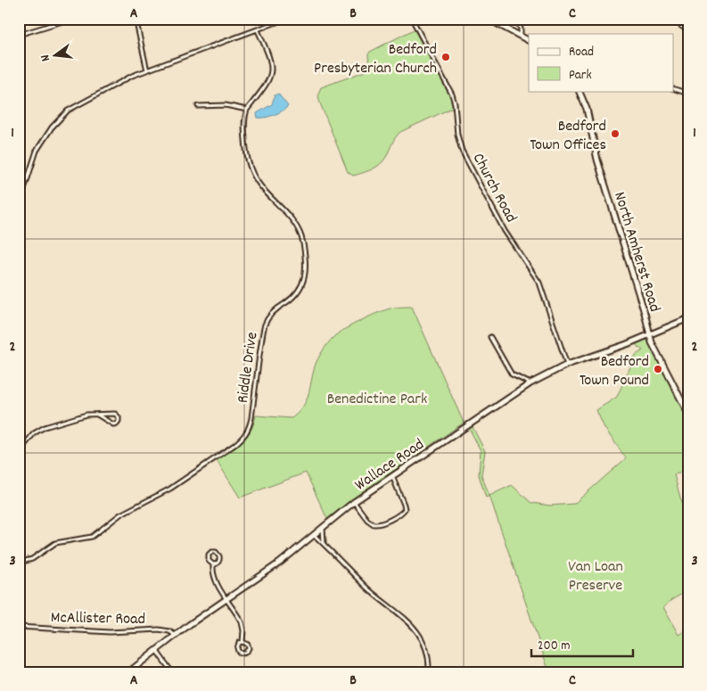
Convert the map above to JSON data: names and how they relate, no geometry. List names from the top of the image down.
{
  "streets": {
    "street": [
      "Church Road",
      "North Amherst Road",
      "Riddle Drive",
      "Wallace Road",
      "McAllister Road"
    ]
  },
  "crossings": [
    ["Church Road", "Wallace Road"],
    ["North Amherst Road", "Wallace Road"],
    ["Wallace Road", "McAllister Road"]
  ],
  "parks": ["Benedictine Park", "Van Loan Preserve"],
  "places": ["Bedford Presbyterian Church", "Bedford Town Offices", "Bedford Town Pound"],
  "legend": ["Road", "Park"],
  "scale_bar": "200 m",
  "north": "left",
  "grid": {
    "columns": ["A", "B", "C"],
    "rows": ["1", "2", "3"]
  }
}
